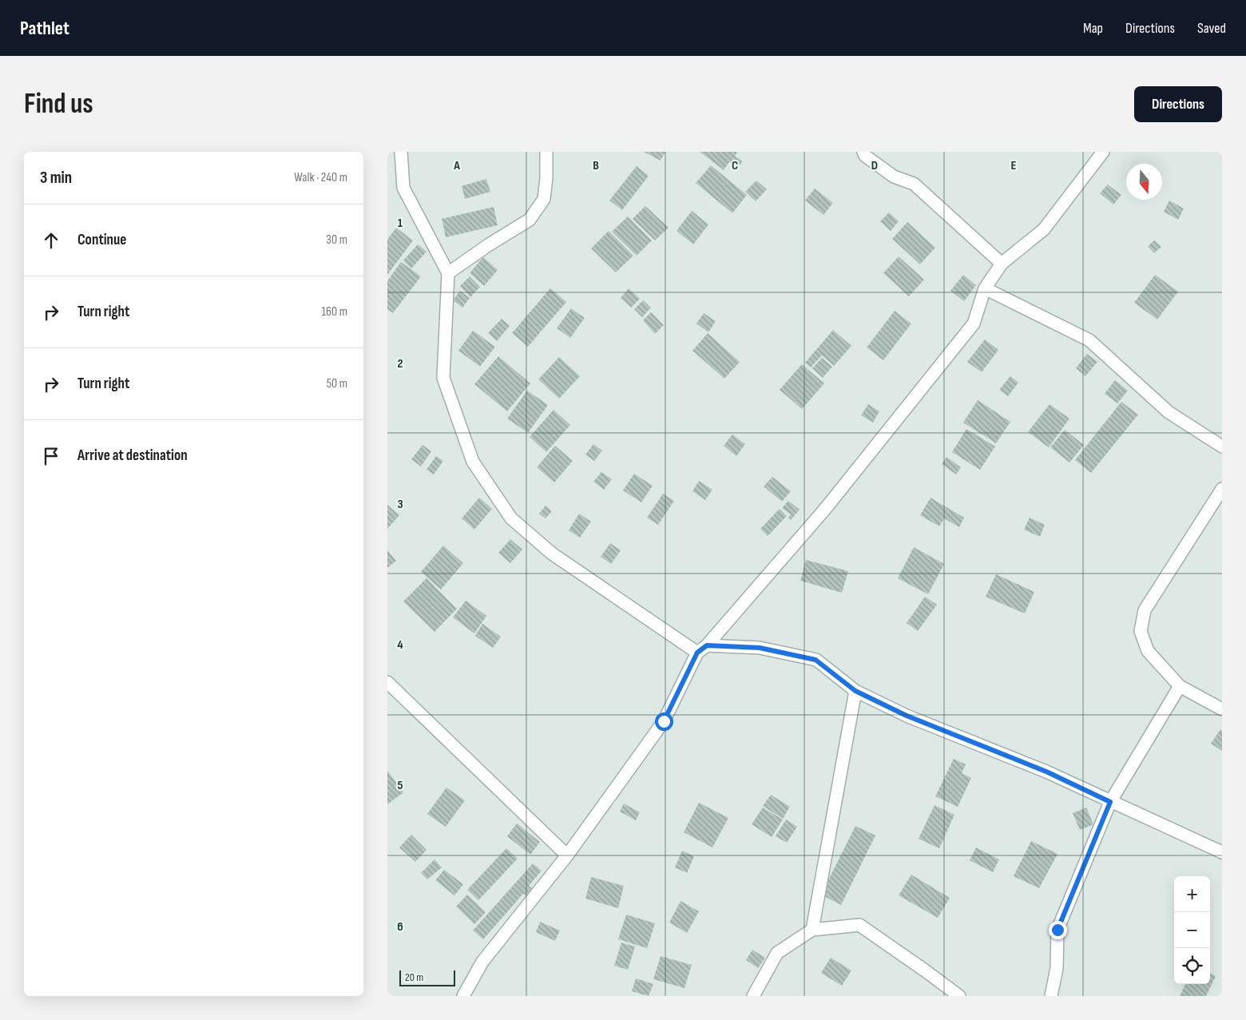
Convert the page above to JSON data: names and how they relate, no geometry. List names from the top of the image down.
{
  "scale_bar": "20 m",
  "north": "bottom",
  "page": {
    "header": "Pathlet",
    "nav": ["Map", "Directions", "Saved"],
    "buttons": "Directions",
    "title": "Find us",
    "heading": ["3 min", "Walk · 240 m"],
    "list": [
      ["Continue", "30 m"],
      ["Turn right", "160 m"],
      ["Turn right", "50 m"],
      "Arrive at destination"
    ],
    "map_buttons": ["+", "−"],
    "scale": "20 m"
  },
  "grid": {
    "columns": [
      "A",
      "B",
      "C",
      "D",
      "E"
    ],
    "rows": [
      "1",
      "2",
      "3",
      "4",
      "5",
      "6"
    ]
  }
}
